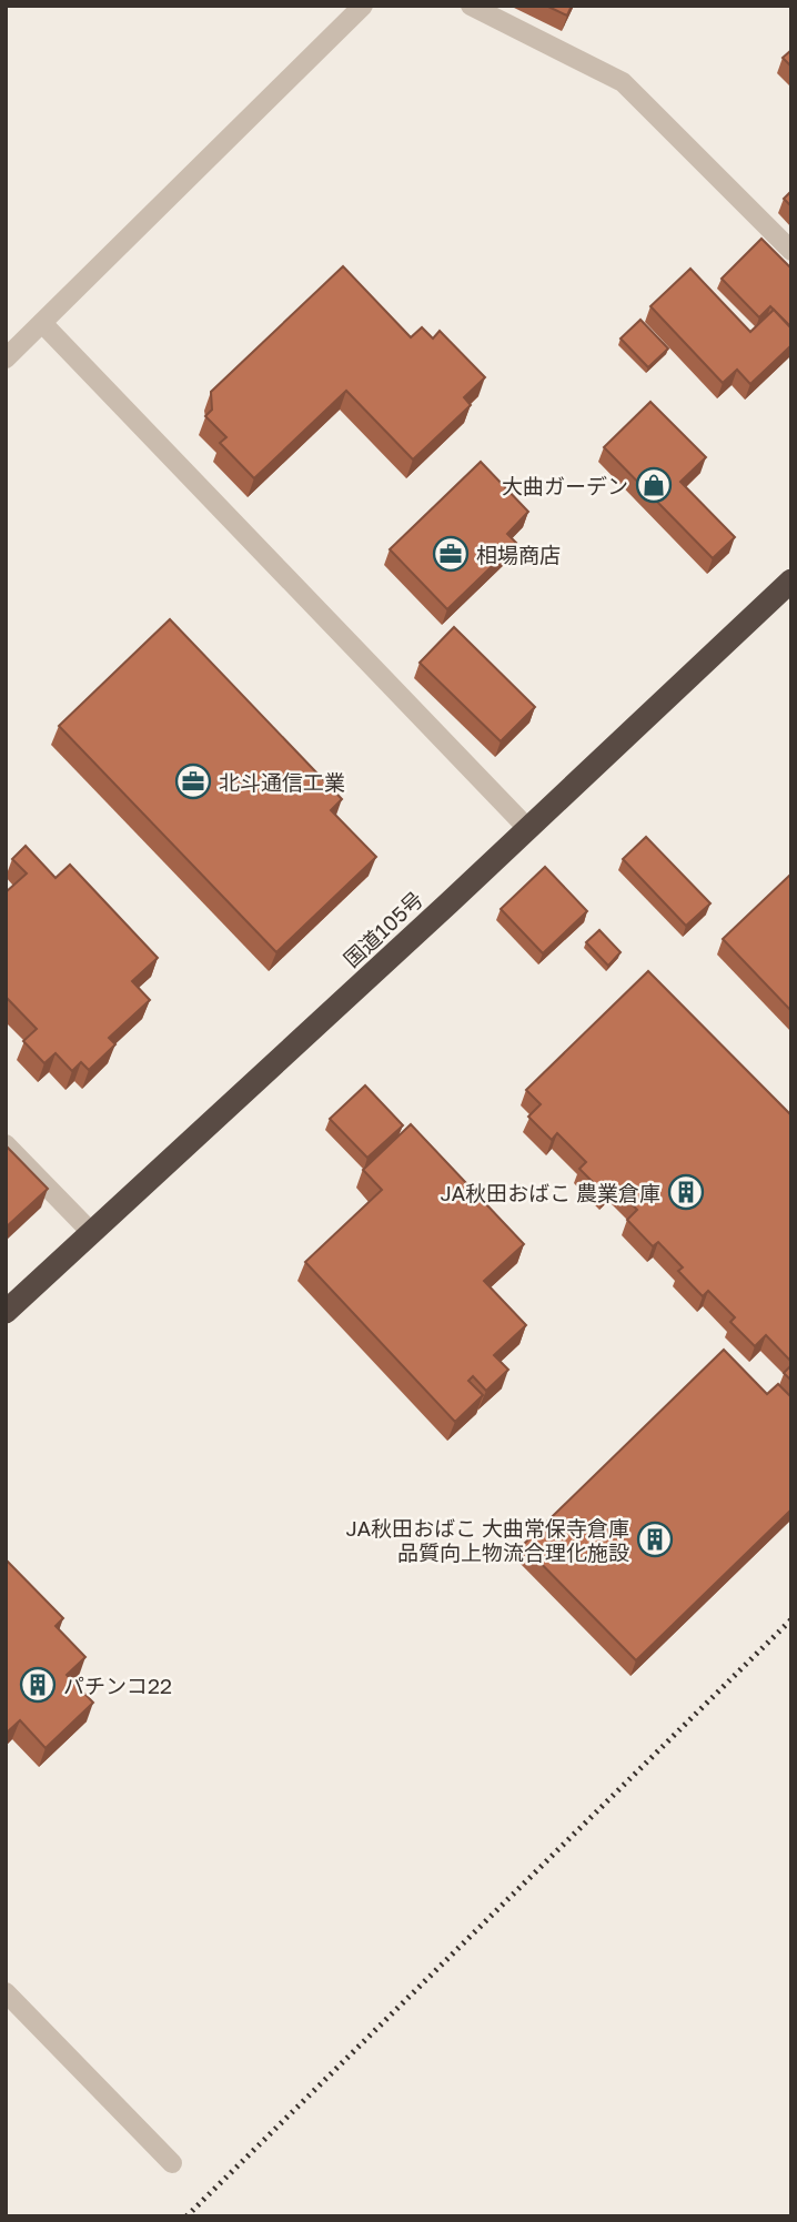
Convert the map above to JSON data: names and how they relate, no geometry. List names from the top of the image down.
{
  "streets": {
    "highway": ["国道105号"]
  },
  "places": {
    "shop": ["大曲ガーデン"],
    "office": ["相場商店", "北斗通信工業"],
    "building": ["JA秋田おばこ 農業倉庫", "JA秋田おばこ 大曲常保寺倉庫 品質向上物流合理化施設", "パチンコ22"]
  }
}
